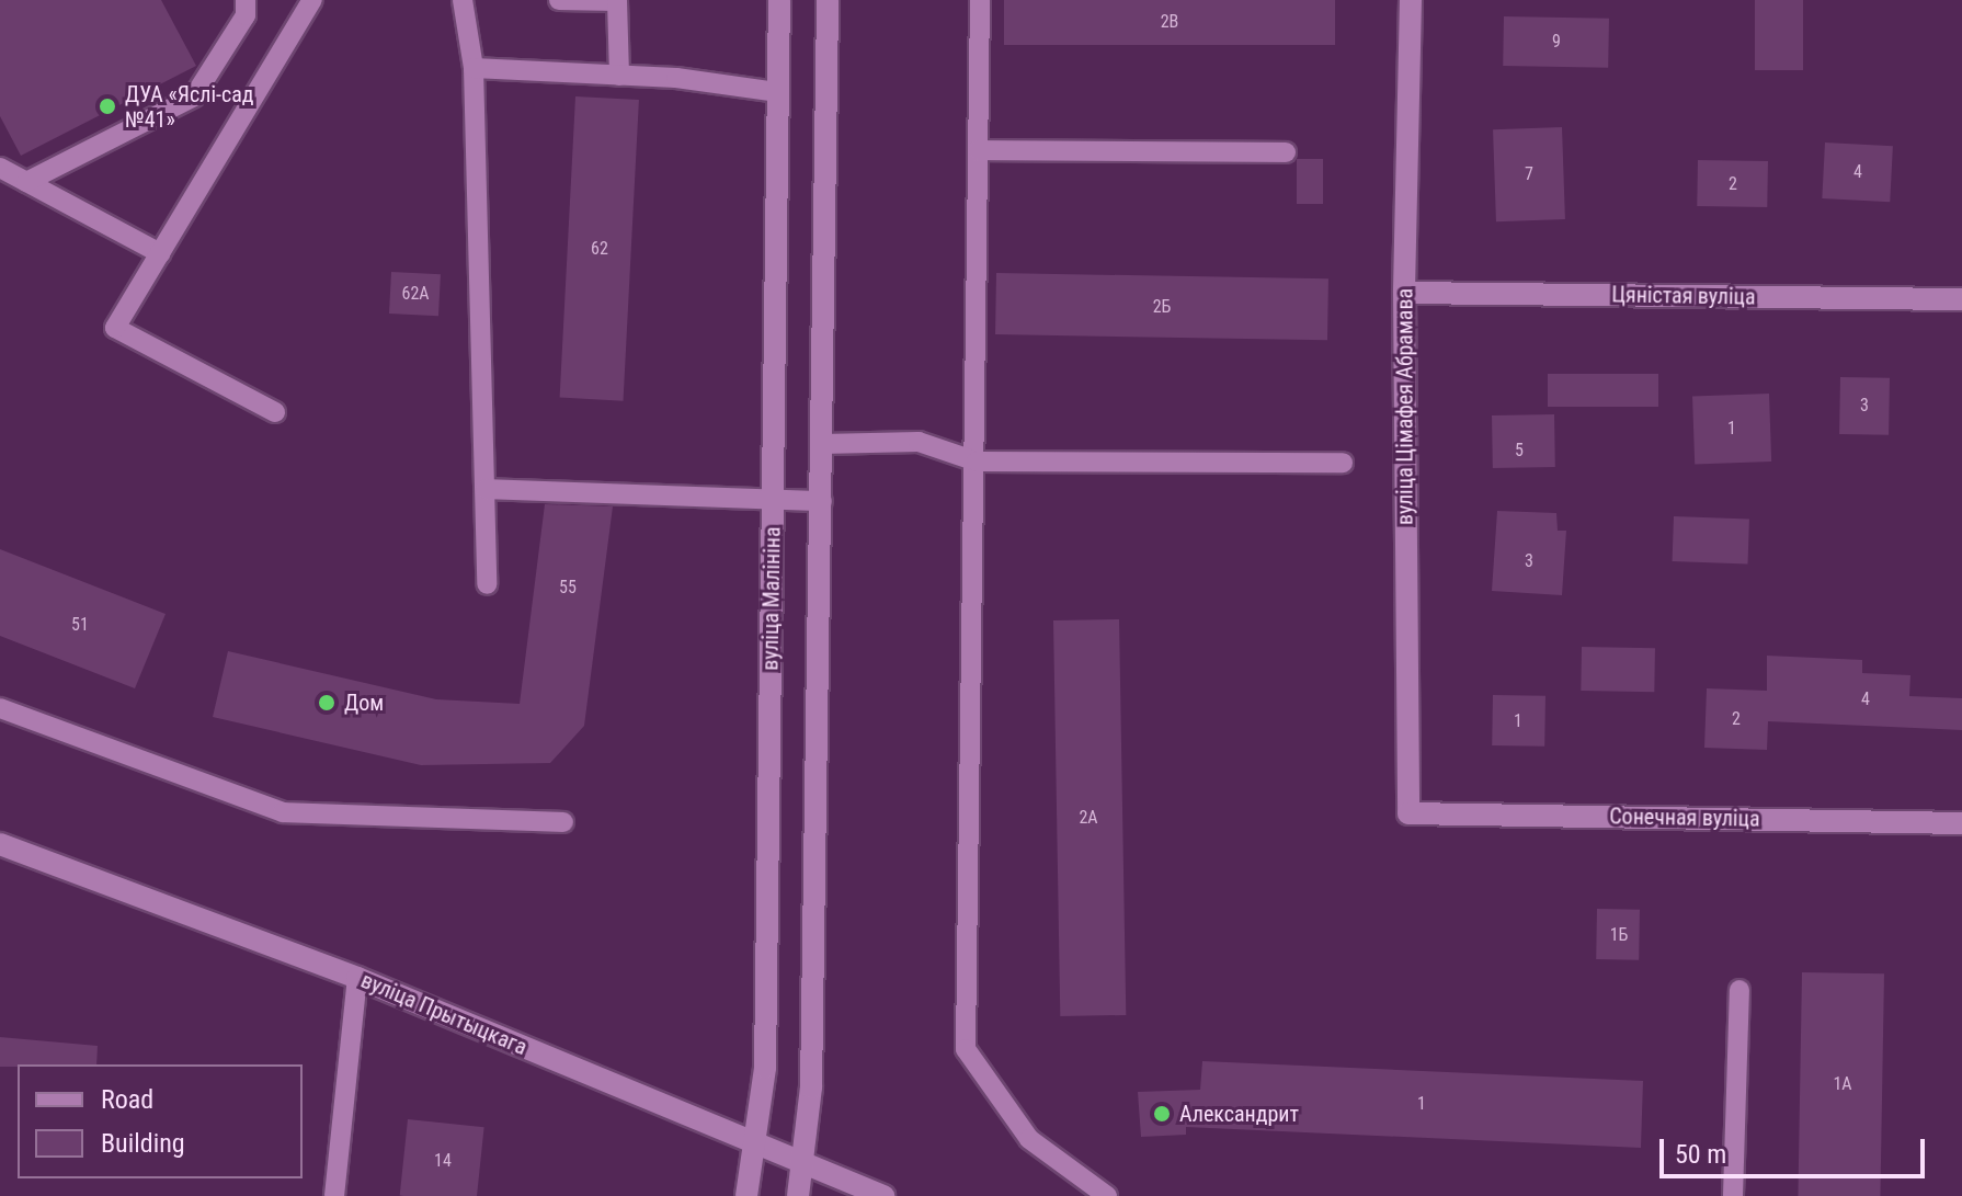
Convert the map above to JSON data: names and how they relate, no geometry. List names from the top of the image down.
{
  "streets": {
    "street": [
      "Цяністая вуліца",
      "вуліца Цімафея Абрамава",
      "вуліца Малініна",
      "Сонечная вуліца",
      "вуліца Прытыцкага"
    ]
  },
  "crossings": [
    ["Цяністая вуліца", "вуліца Цімафея Абрамава"],
    ["вуліца Цімафея Абрамава", "Сонечная вуліца"],
    ["вуліца Малініна", "вуліца Прытыцкага"]
  ],
  "places": ["ДУА «Яслі-сад №41»", "Дом", "Александрит"],
  "house_numbers": [
    "2В",
    "9",
    "4",
    "7",
    "2",
    "62",
    "62А",
    "2Б",
    "3",
    "1",
    "5",
    "3",
    "55",
    "51",
    "4",
    "2",
    "1",
    "2А",
    "1Б",
    "1А",
    "1",
    "14"
  ],
  "legend": ["Road", "Building"],
  "scale_bar": "50 m"
}
